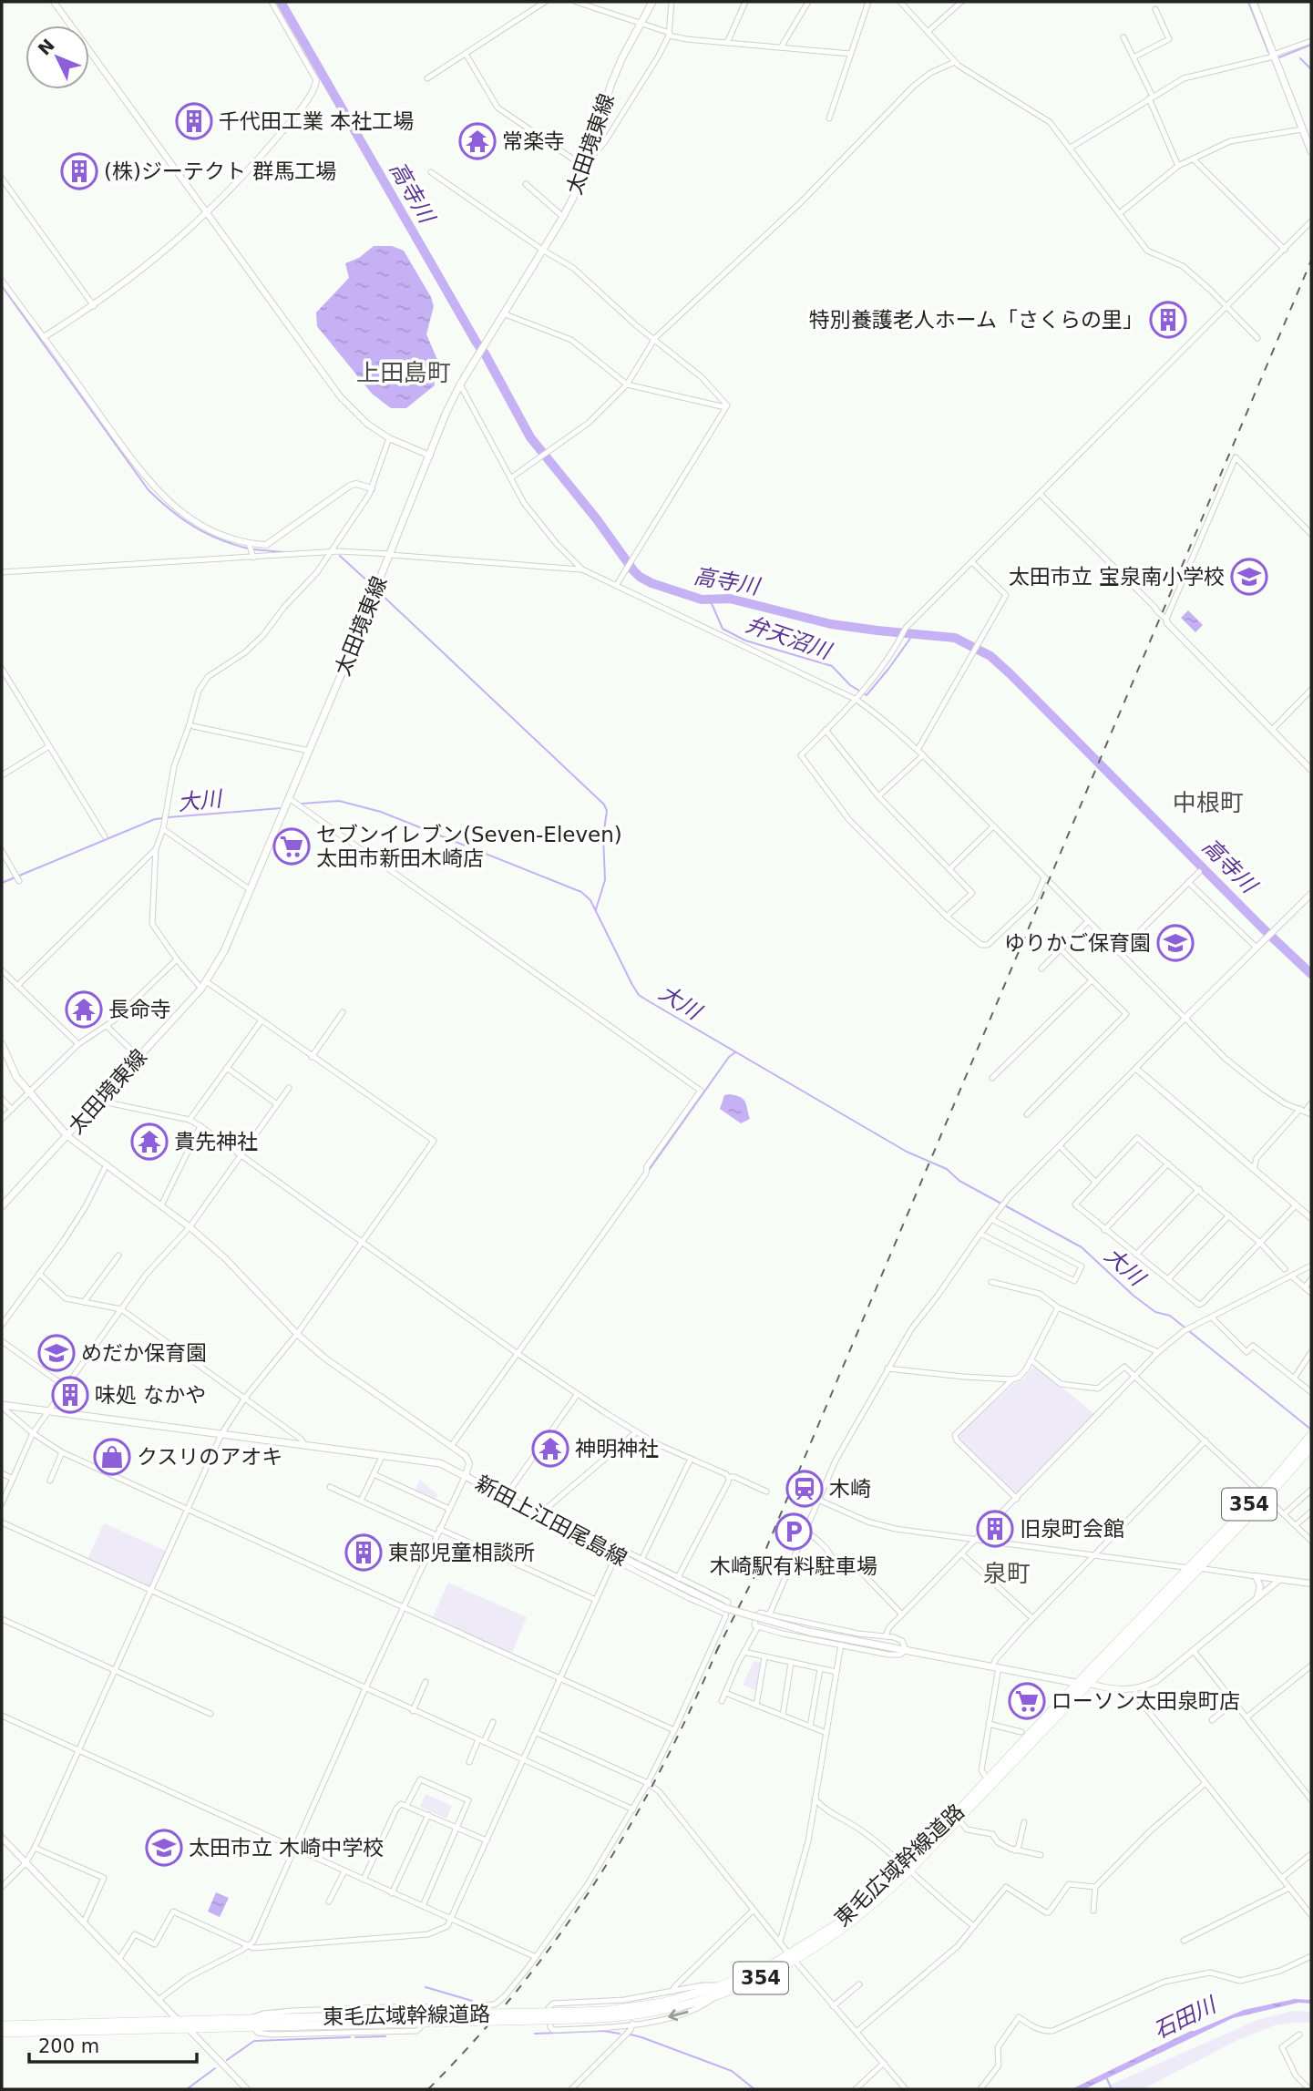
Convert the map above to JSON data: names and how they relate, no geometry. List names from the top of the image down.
{
  "streets": {
    "highway": ["354", "東毛広域幹線道路"],
    "main road": ["太田境東線", "新田上江田尾島線"]
  },
  "crossings": [
    ["新田上江田尾島線", "東毛広域幹線道路"]
  ],
  "districts": ["上田島町", "中根町", "泉町"],
  "water": [
    "高寺川",
    "弁天沼川",
    "大川",
    "石田川"
  ],
  "places": {
    "building": [
      "千代田工業 本社工場",
      "(株)ジーテクト 群馬工場",
      "特別養護老人ホーム「さくらの里」",
      "味処 なかや",
      "旧泉町会館",
      "東部児童相談所"
    ],
    "temple": [
      "常楽寺",
      "長命寺",
      "貴先神社",
      "神明神社"
    ],
    "school or university": [
      "太田市立 宝泉南小学校",
      "ゆりかご保育園",
      "めだか保育園",
      "太田市立 木崎中学校"
    ],
    "supermarket": ["セブンイレブン(Seven-Eleven) 太田市新田木崎店", "ローソン太田泉町店"],
    "shop": ["クスリのアオキ"],
    "station": ["木崎"],
    "parking": ["木崎駅有料駐車場"]
  },
  "scale_bar": "200 m",
  "north": "top left"
}
